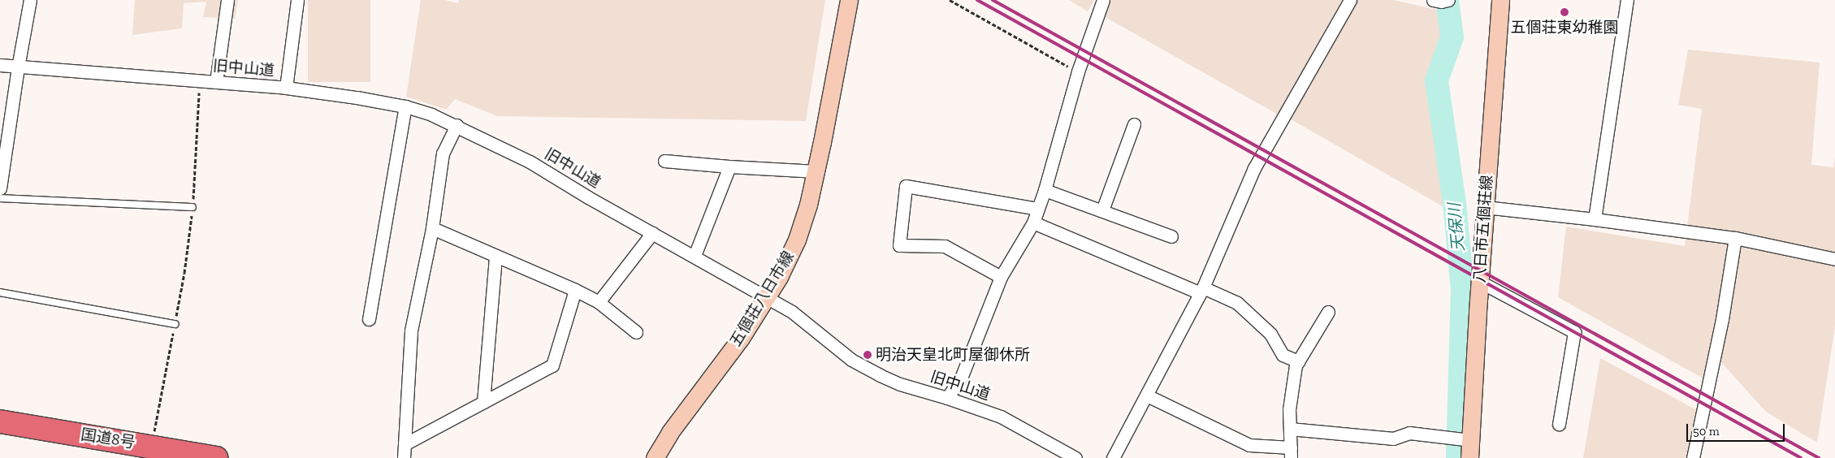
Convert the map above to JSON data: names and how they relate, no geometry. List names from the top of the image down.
{
  "streets": {
    "highway": ["国道8号"],
    "main road": ["八日市五個荘線", "五個荘八日市線"],
    "street": ["旧中山道"]
  },
  "crossings": [
    ["旧中山道", "五個荘八日市線"]
  ],
  "water": ["天保川"],
  "places": ["五個荘東幼稚園", "明治天皇北町屋御休所"],
  "scale_bar": "50 m"
}
